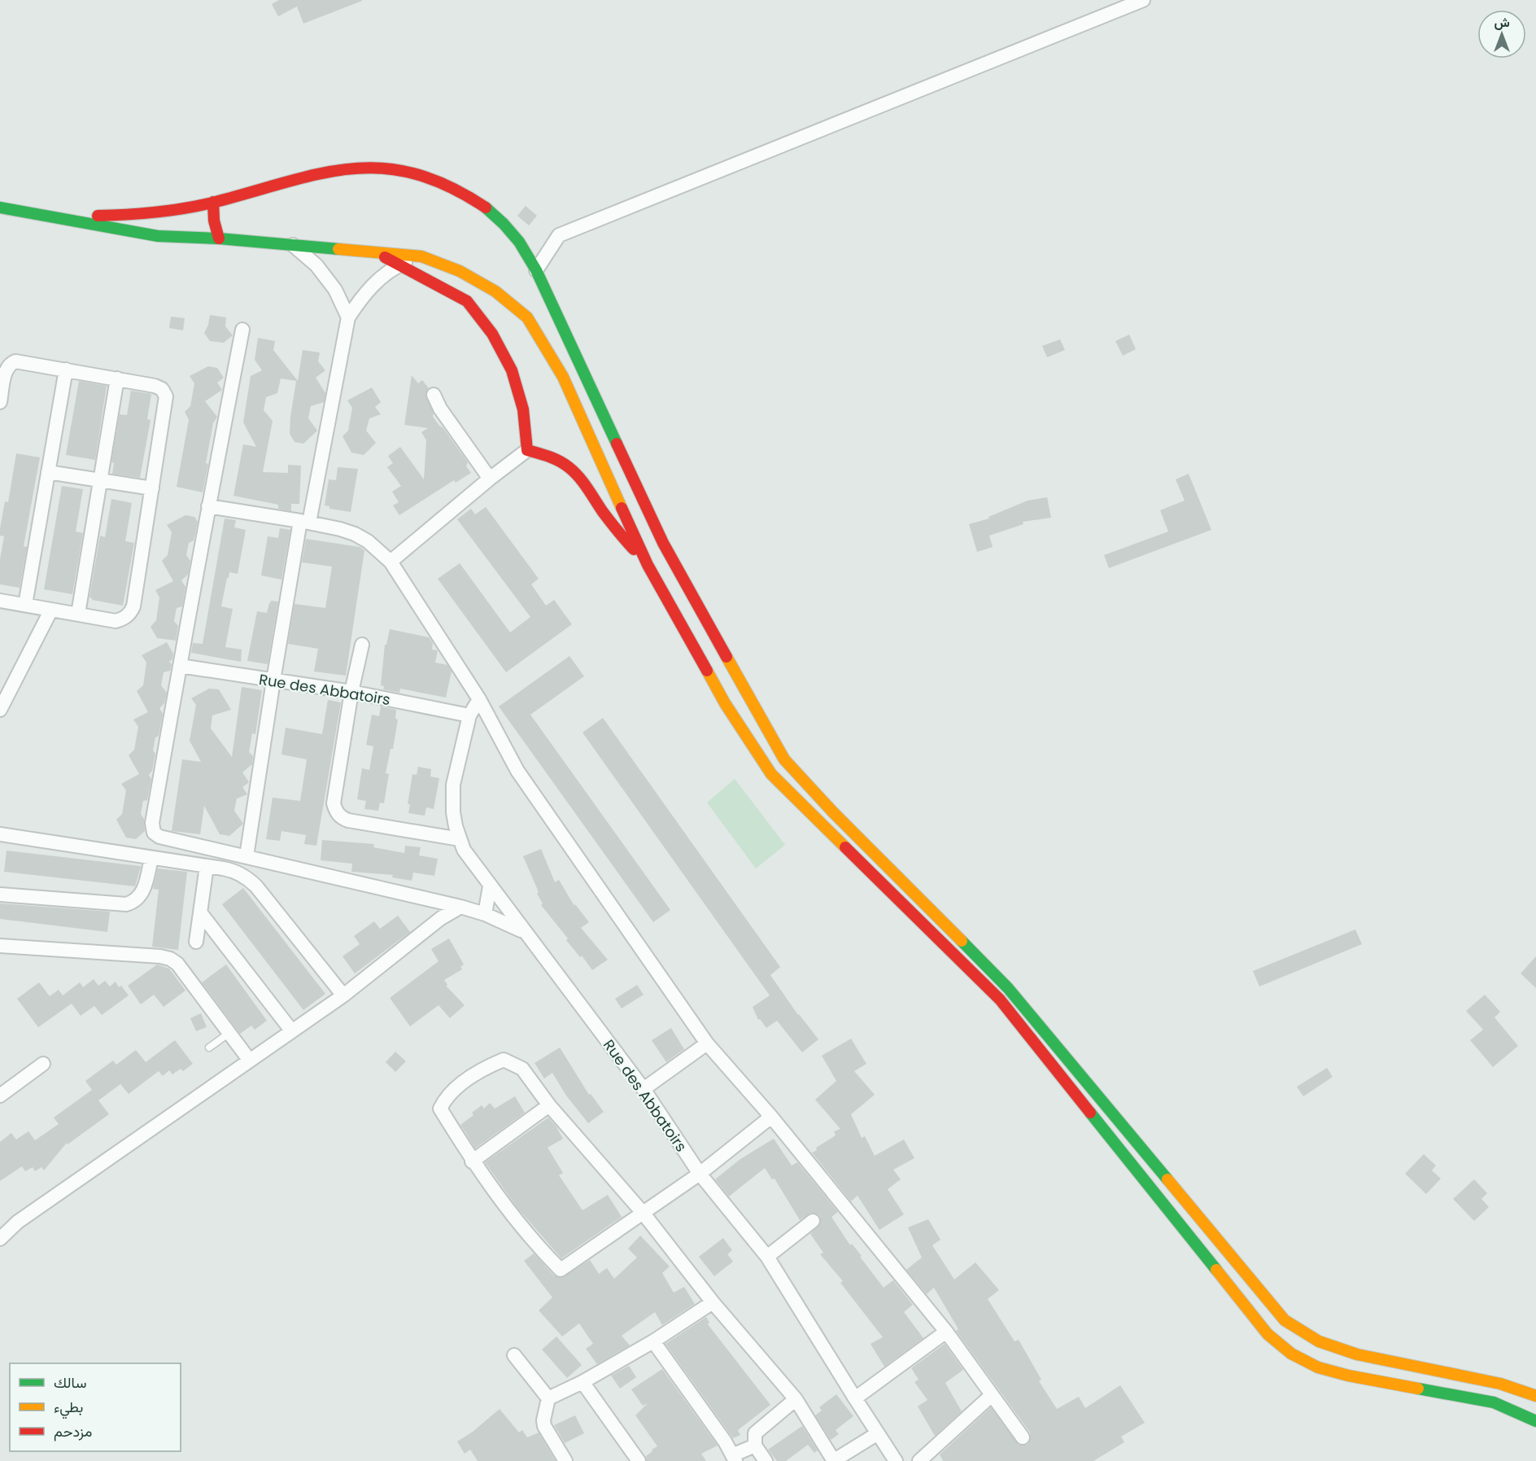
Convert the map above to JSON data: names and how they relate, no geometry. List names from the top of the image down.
{
  "streets": {
    "street": ["Rue des Abbatoirs"]
  },
  "legend": ["سالك", "بطيء", "مزدحم"],
  "north": "top"
}
